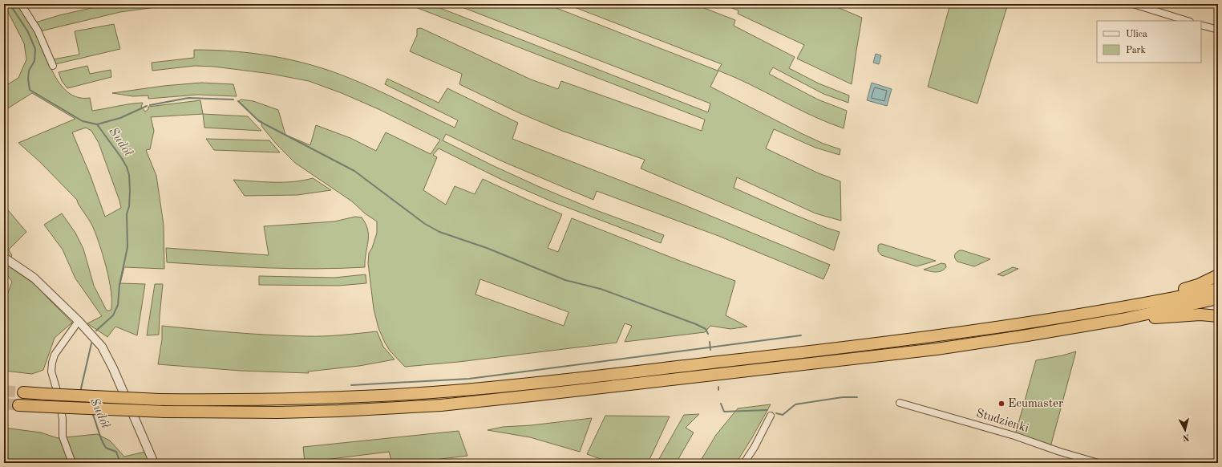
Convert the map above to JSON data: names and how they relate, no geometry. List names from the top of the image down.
{
  "streets": {
    "street": ["Studzienki"]
  },
  "water": ["Sudół"],
  "places": ["Ecumaster"],
  "legend": ["Ulica", "Park"],
  "north": "bottom"
}
